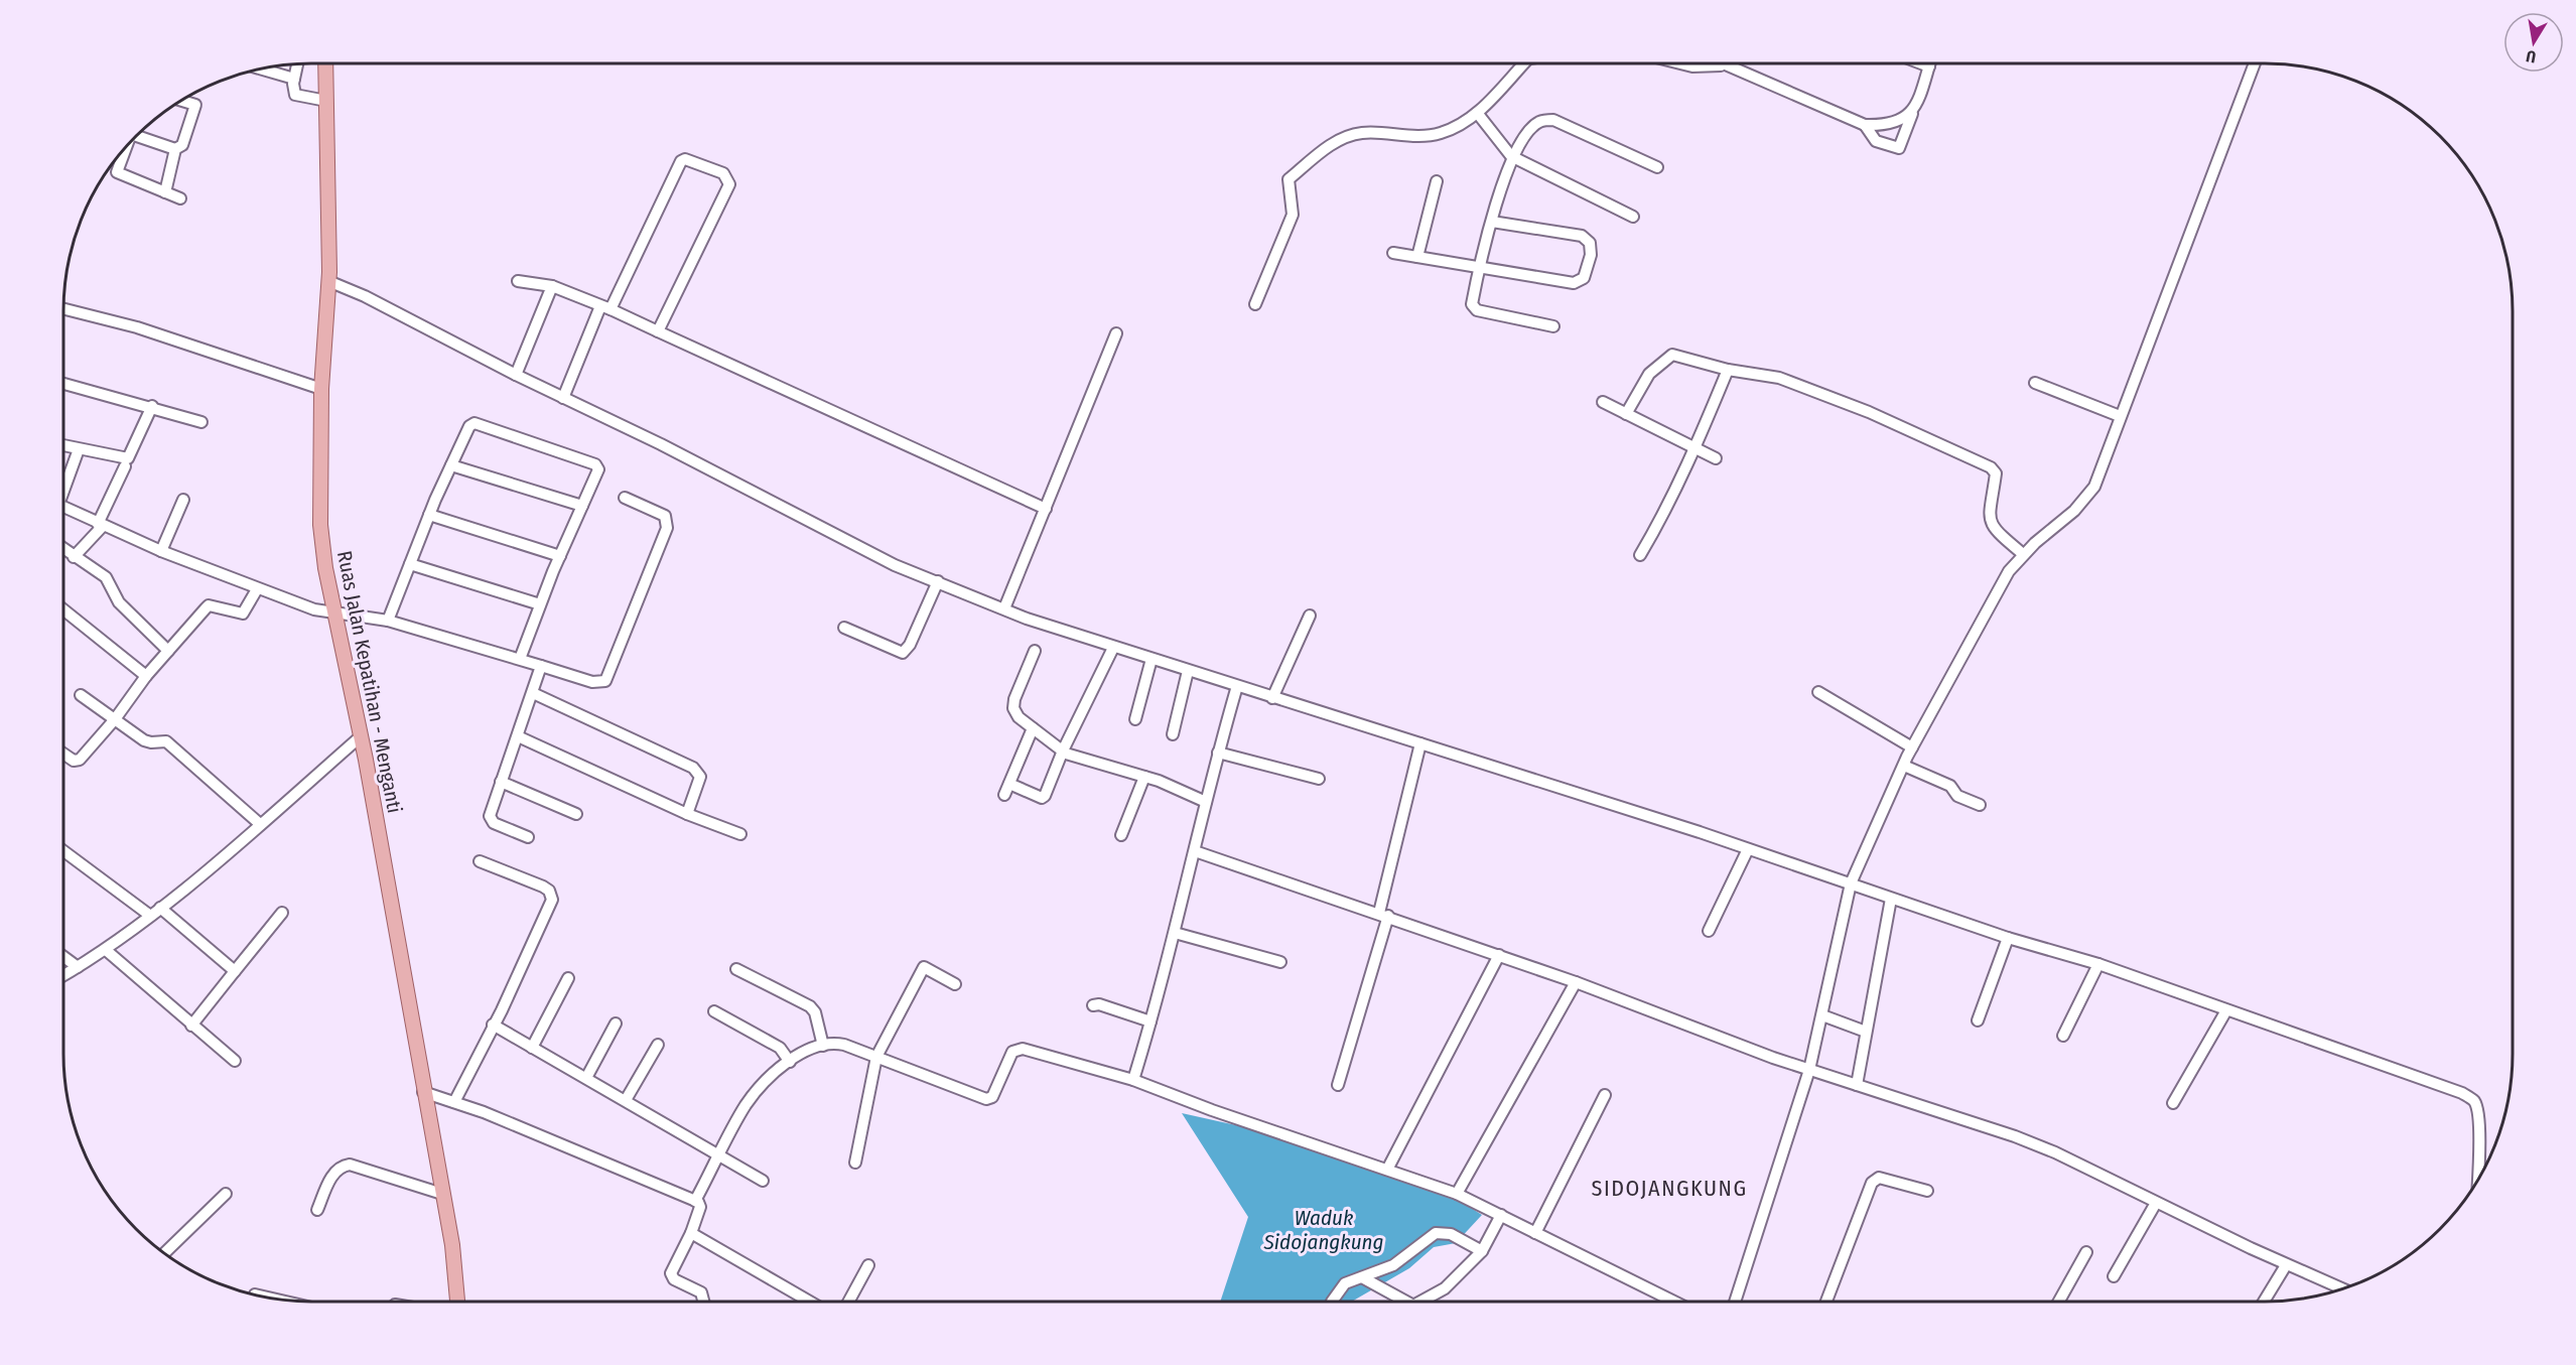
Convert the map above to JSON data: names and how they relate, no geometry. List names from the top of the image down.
{
  "streets": {
    "main road": ["Ruas Jalan Kepatihan - Menganti"]
  },
  "districts": ["SIDOJANGKUNG"],
  "water": ["Waduk Sidojangkung"],
  "north": "bottom"
}
